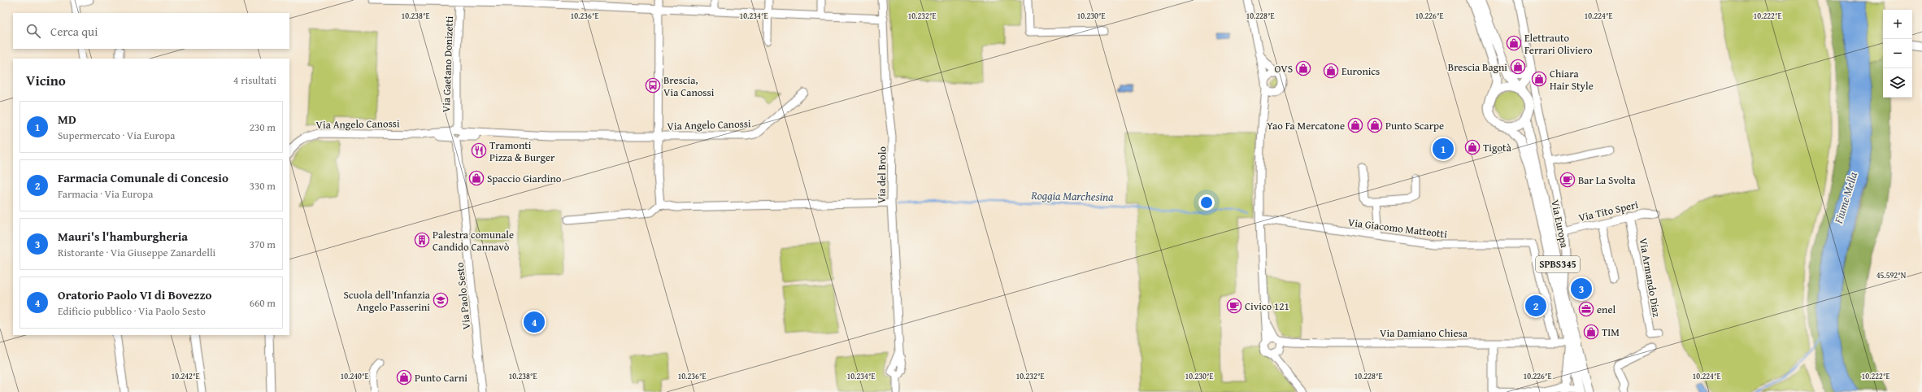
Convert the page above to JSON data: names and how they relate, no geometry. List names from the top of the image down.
{
  "streets": {
    "main road": ["Via Europa", "SPBS345"],
    "street": [
      "Via Gaetano Donizetti",
      "Via Angelo Canossi",
      "Via del Brolo",
      "Via Tito Speri",
      "Via Giacomo Matteotti",
      "Via Armando Diaz",
      "Via Paolo Sesto",
      "Via Damiano Chiesa"
    ]
  },
  "crossings": [
    ["Via Gaetano Donizetti", "Via Angelo Canossi"],
    ["Via Gaetano Donizetti", "Via Paolo Sesto"],
    ["Via Angelo Canossi", "Via Paolo Sesto"],
    ["Via Tito Speri", "Via Armando Diaz"],
    ["Via Giacomo Matteotti", "Via Damiano Chiesa"]
  ],
  "water": ["Roggia Marchesina", "Fiume Mella"],
  "places": {
    "shop": [
      "Elettrauto Ferrari Oliviero",
      "Brescia Bagni",
      "OVS",
      "Euronics",
      "Chiara Hair Style",
      "Yao Fa Mercatone",
      "Punto Scarpe",
      "Tigotà",
      "Spaccio Giardino",
      "TIM",
      "Punto Carni"
    ],
    "bus stop": ["Brescia, Via Canossi"],
    "restaurant": ["Tramonti Pizza & Burger"],
    "cafe": ["Bar La Svolta", "Civico 121"],
    "building": ["Palestra comunale Candido Cannavò"],
    "school or university": ["Scuola dell'Infanzia Angelo Passerini"],
    "office": ["enel"]
  },
  "page": {
    "map_buttons": ["+", "−"],
    "search": "Cerca qui",
    "heading": ["Vicino", "4 risultati"],
    "list": [
      {
        "mark": "1",
        "name": "MD",
        "note": "Supermercato · Via Europa",
        "value": "230 m"
      },
      {
        "mark": "2",
        "name": "Farmacia Comunale di Concesio",
        "note": "Farmacia · Via Europa",
        "value": "330 m"
      },
      {
        "mark": "3",
        "name": "Mauri's l'hamburgheria",
        "note": "Ristorante · Via Giuseppe Zanardelli",
        "value": "370 m"
      },
      {
        "mark": "4",
        "name": "Oratorio Paolo VI di Bovezzo",
        "note": "Edificio pubblico · Via Paolo Sesto",
        "value": "660 m"
      }
    ],
    "pins": [
      "1",
      "3",
      "2",
      "4"
    ]
  },
  "coordinates": [
    "10.238°E",
    "10.236°E",
    "10.234°E",
    "10.232°E",
    "10.230°E",
    "10.228°E",
    "10.226°E",
    "10.224°E",
    "10.222°E",
    "45.592°N",
    "10.242°E",
    "10.240°E"
  ]
}
